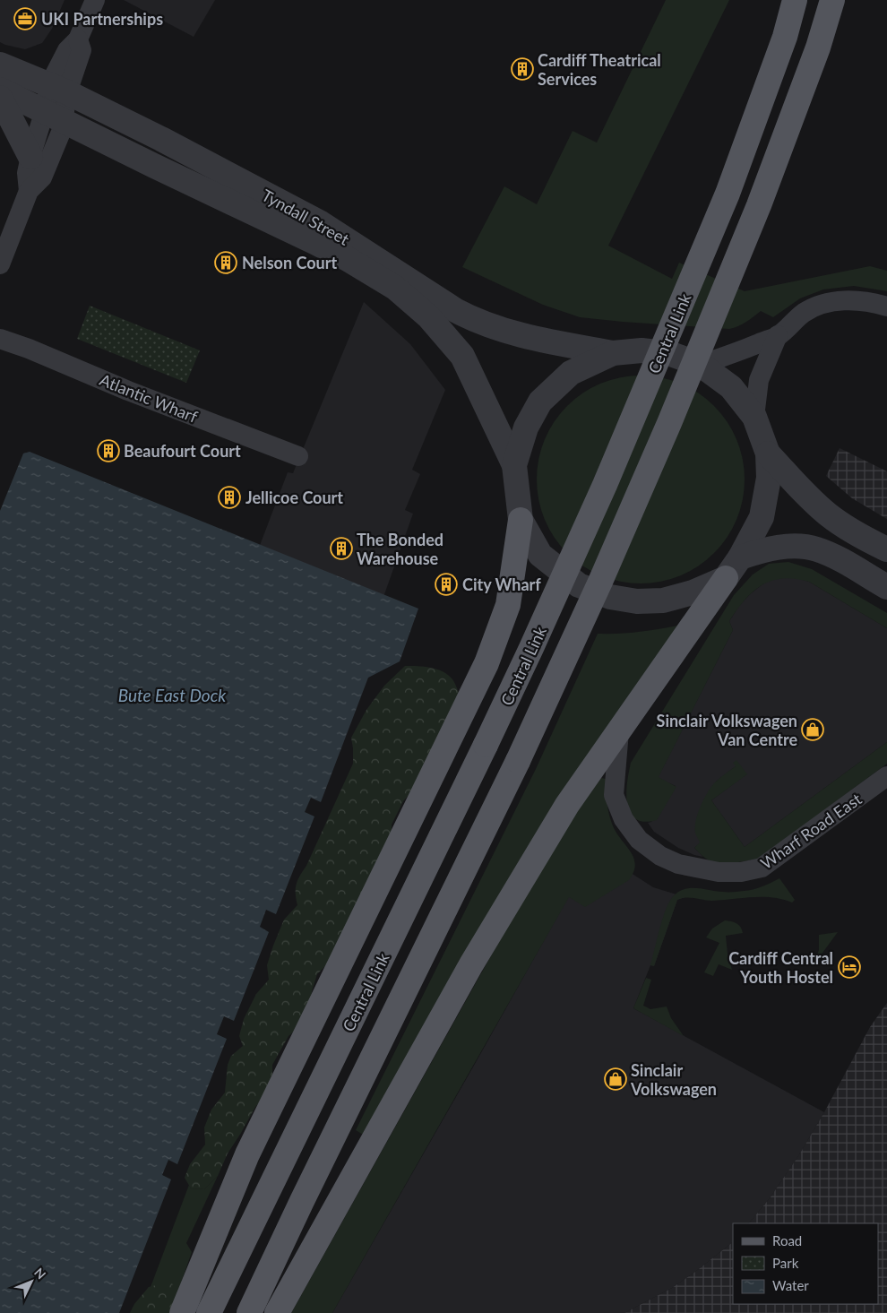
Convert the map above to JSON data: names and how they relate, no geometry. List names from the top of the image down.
{
  "streets": {
    "main road": ["Central Link"],
    "street": ["Tyndall Street", "Atlantic Wharf", "Wharf Road East"]
  },
  "water": ["Bute East Dock"],
  "places": {
    "office": ["UKI Partnerships"],
    "building": [
      "Cardiff Theatrical Services",
      "Nelson Court",
      "Beaufourt Court",
      "Jellicoe Court",
      "The Bonded Warehouse",
      "City Wharf"
    ],
    "shop": ["Sinclair Volkswagen Van Centre", "Sinclair Volkswagen"],
    "hotel": ["Cardiff Central Youth Hostel"]
  },
  "legend": ["Road", "Park", "Water"],
  "north": "top right"
}
